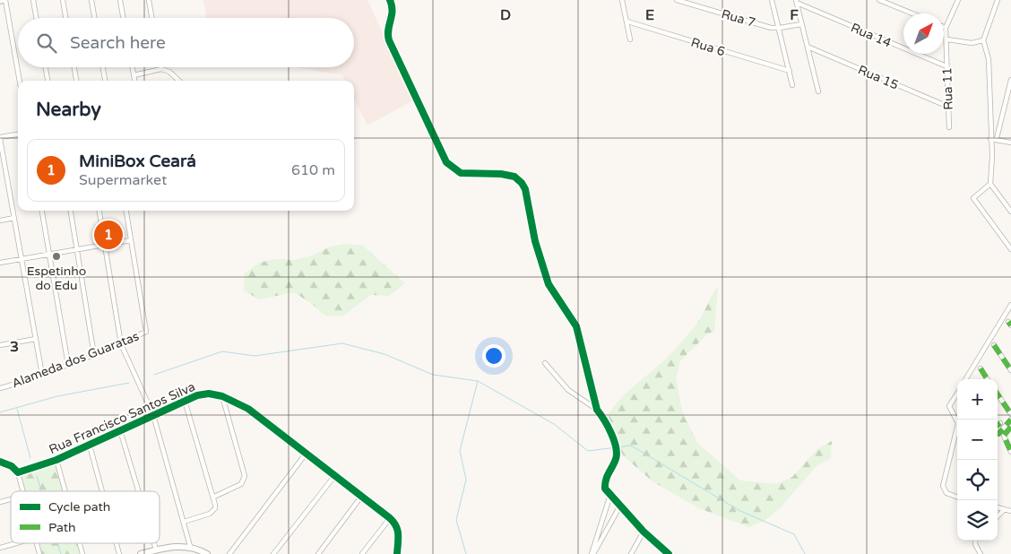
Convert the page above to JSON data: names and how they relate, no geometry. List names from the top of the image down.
{
  "streets": {
    "street": [
      "Rua 7",
      "Rua 14",
      "Rua 6",
      "Rua 15",
      "Rua 11",
      "Alameda dos Guaratas",
      "Rua Francisco Santos Silva"
    ]
  },
  "crossings": [
    ["Rua 14", "Rua 11"],
    ["Rua 15", "Rua 11"]
  ],
  "places": ["Espetinho do Edu"],
  "legend": ["Cycle path", "Path"],
  "north": "top right",
  "page": {
    "search": "Search here",
    "heading": "Nearby",
    "list": [
      {
        "mark": "1",
        "name": "MiniBox Ceará",
        "note": "Supermarket",
        "value": "610 m"
      }
    ],
    "pins": "1",
    "map_buttons": ["+", "−"]
  },
  "grid": {
    "columns": ["D", "E", "F"],
    "rows": ["3"]
  }
}
